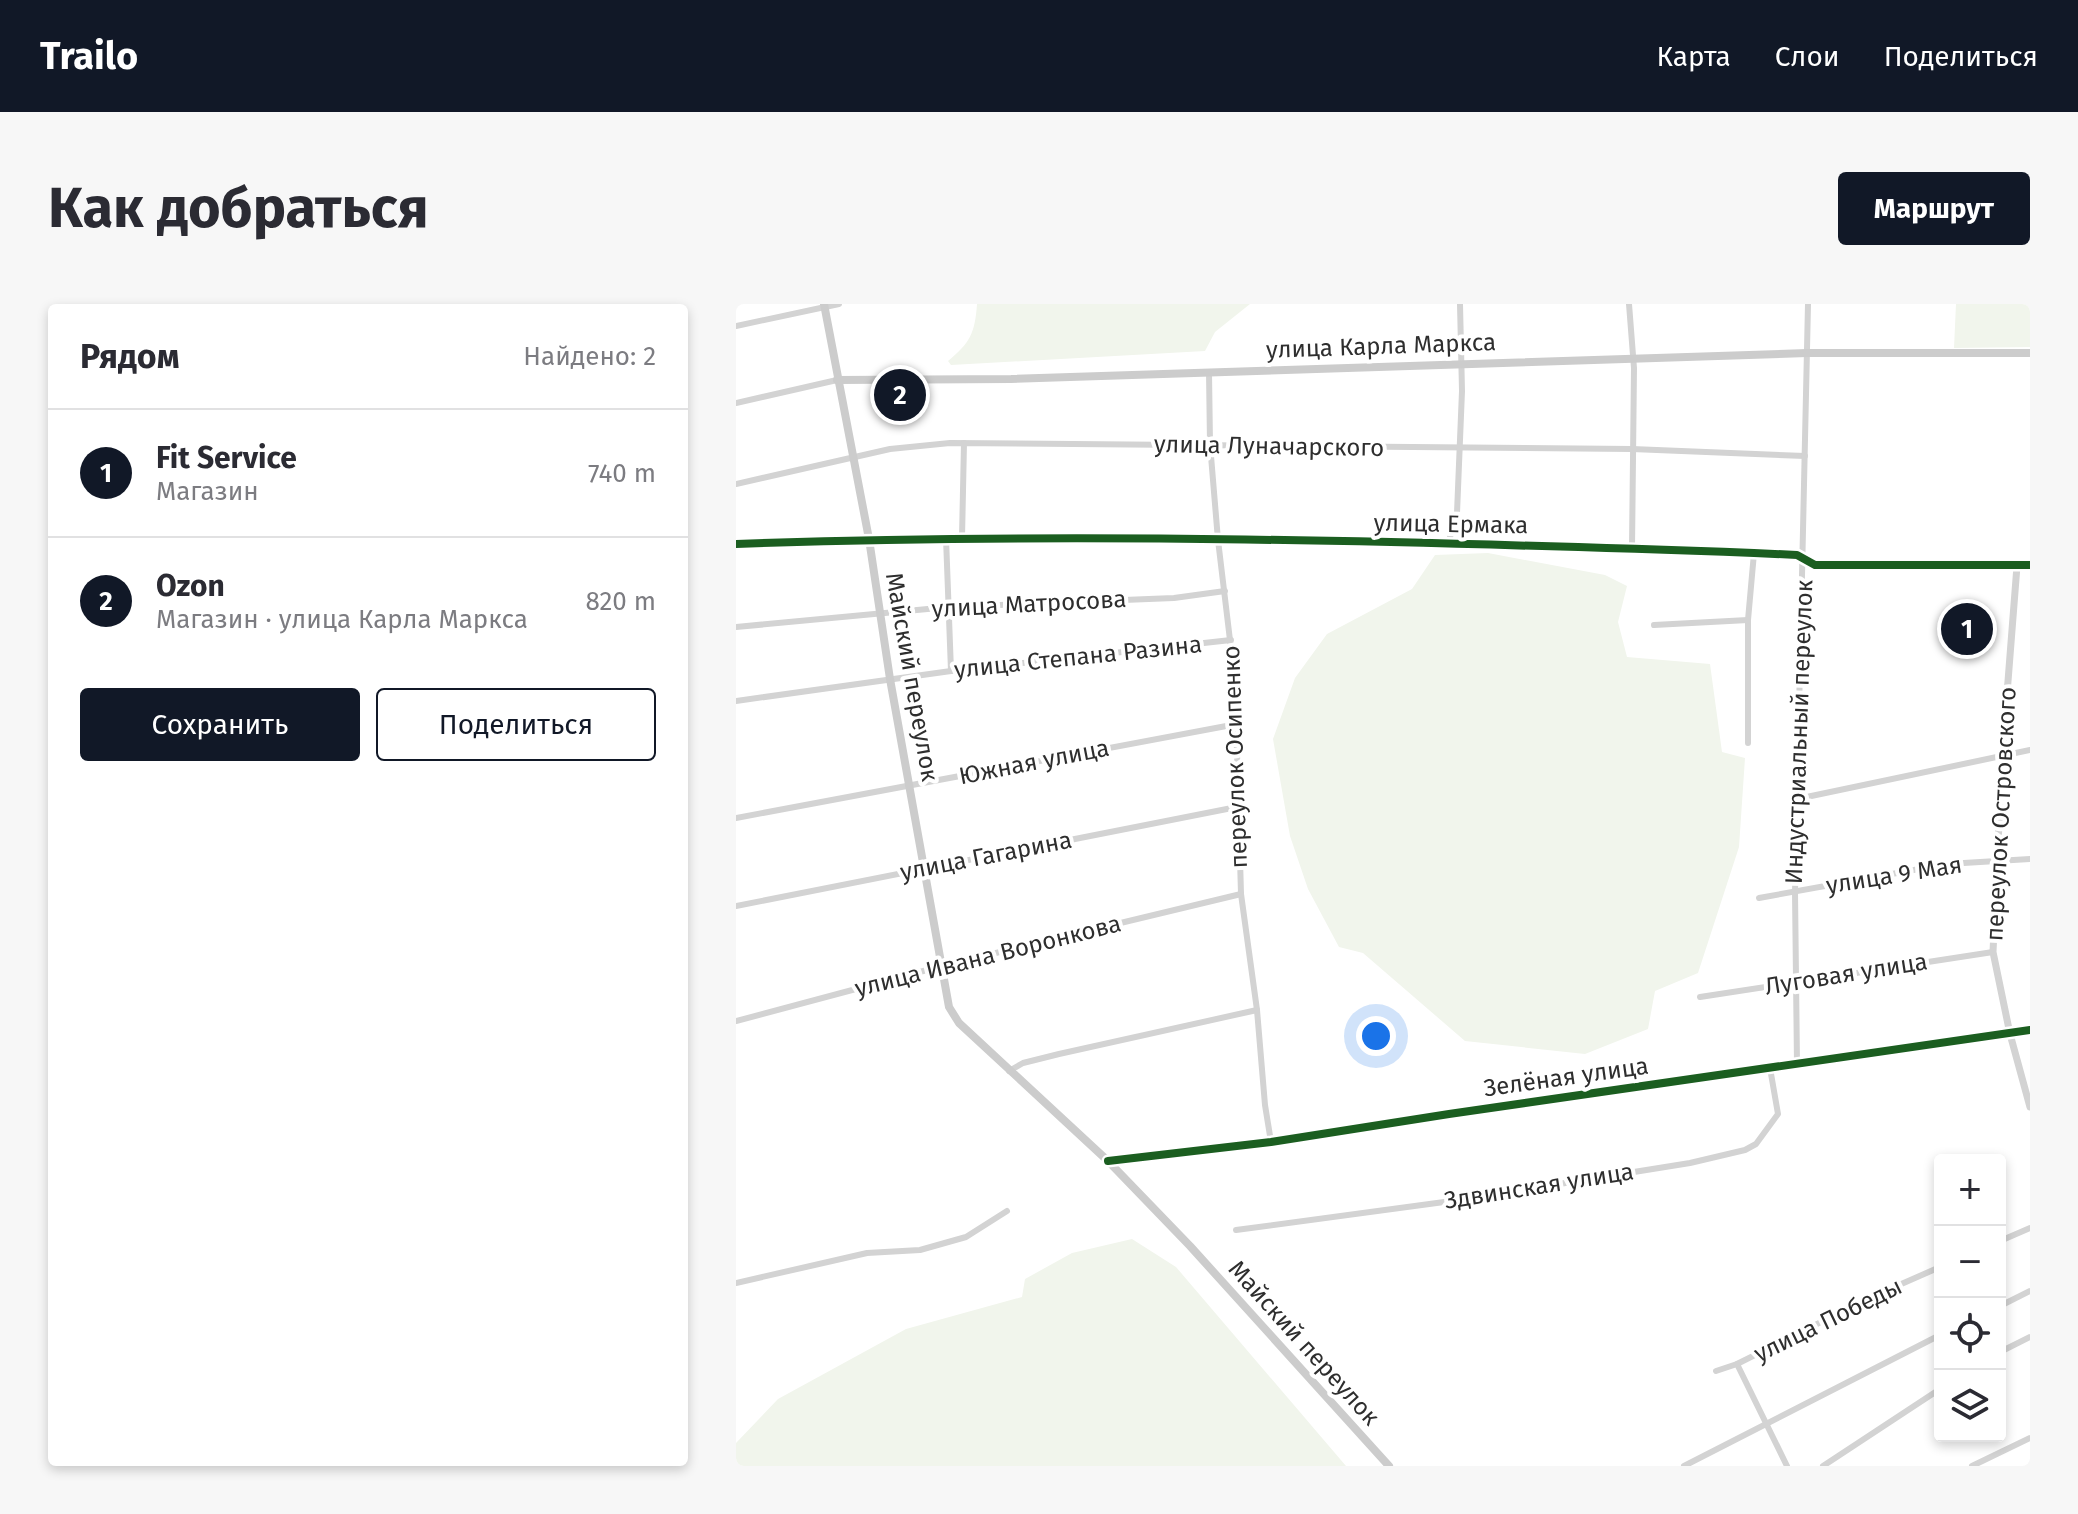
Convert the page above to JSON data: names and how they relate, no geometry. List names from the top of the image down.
{
  "streets": {
    "main road": ["улица Карла Маркса", "Майский переулок"],
    "street": [
      "улица Луначарского",
      "улица Ермака",
      "улица Матросова",
      "улица Степана Разина",
      "Индустриальный переулок",
      "переулок Осипенко",
      "Южная улица",
      "переулок Островского",
      "улица Гагарина",
      "улица 9 Мая",
      "улица Ивана Воронкова",
      "Луговая улица",
      "Зелёная улица",
      "Здвинская улица",
      "улица Победы"
    ]
  },
  "crossings": [
    ["улица Карла Маркса", "Майский переулок"],
    ["улица Карла Маркса", "Индустриальный переулок"],
    ["улица Карла Маркса", "переулок Осипенко"],
    ["улица Луначарского", "Майский переулок"],
    ["улица Луначарского", "Индустриальный переулок"],
    ["улица Луначарского", "переулок Осипенко"],
    ["улица Ермака", "Майский переулок"],
    ["улица Ермака", "Индустриальный переулок"],
    ["улица Ермака", "переулок Осипенко"],
    ["улица Ермака", "переулок Островского"],
    ["улица Матросова", "Майский переулок"],
    ["улица Матросова", "переулок Осипенко"],
    ["улица Степана Разина", "Майский переулок"],
    ["улица Степана Разина", "переулок Осипенко"],
    ["Майский переулок", "Южная улица"],
    ["Майский переулок", "улица Гагарина"],
    ["Майский переулок", "улица Ивана Воронкова"],
    ["Майский переулок", "Зелёная улица"],
    ["Индустриальный переулок", "улица 9 Мая"],
    ["Индустриальный переулок", "Луговая улица"],
    ["Индустриальный переулок", "Зелёная улица"],
    ["переулок Осипенко", "Южная улица"],
    ["переулок Осипенко", "улица Гагарина"],
    ["переулок Осипенко", "улица Ивана Воронкова"],
    ["переулок Осипенко", "Зелёная улица"],
    ["переулок Островского", "улица 9 Мая"],
    ["переулок Островского", "Луговая улица"],
    ["переулок Островского", "Зелёная улица"],
    ["Зелёная улица", "Здвинская улица"]
  ],
  "page": {
    "header": "Trailo",
    "nav": ["Карта", "Слои", "Поделиться"],
    "buttons": [
      "Маршрут",
      ["Сохранить", "Поделиться"]
    ],
    "title": "Как добраться",
    "heading": ["Рядом", "Найдено: 2"],
    "pins": ["2", "1"],
    "list": [
      {
        "mark": "1",
        "name": "Fit Service",
        "note": "Магазин",
        "value": "740 m"
      },
      {
        "mark": "2",
        "name": "Ozon",
        "note": "Магазин · улица Карла Маркса",
        "value": "820 m"
      }
    ],
    "map_buttons": ["+", "−"]
  }
}
